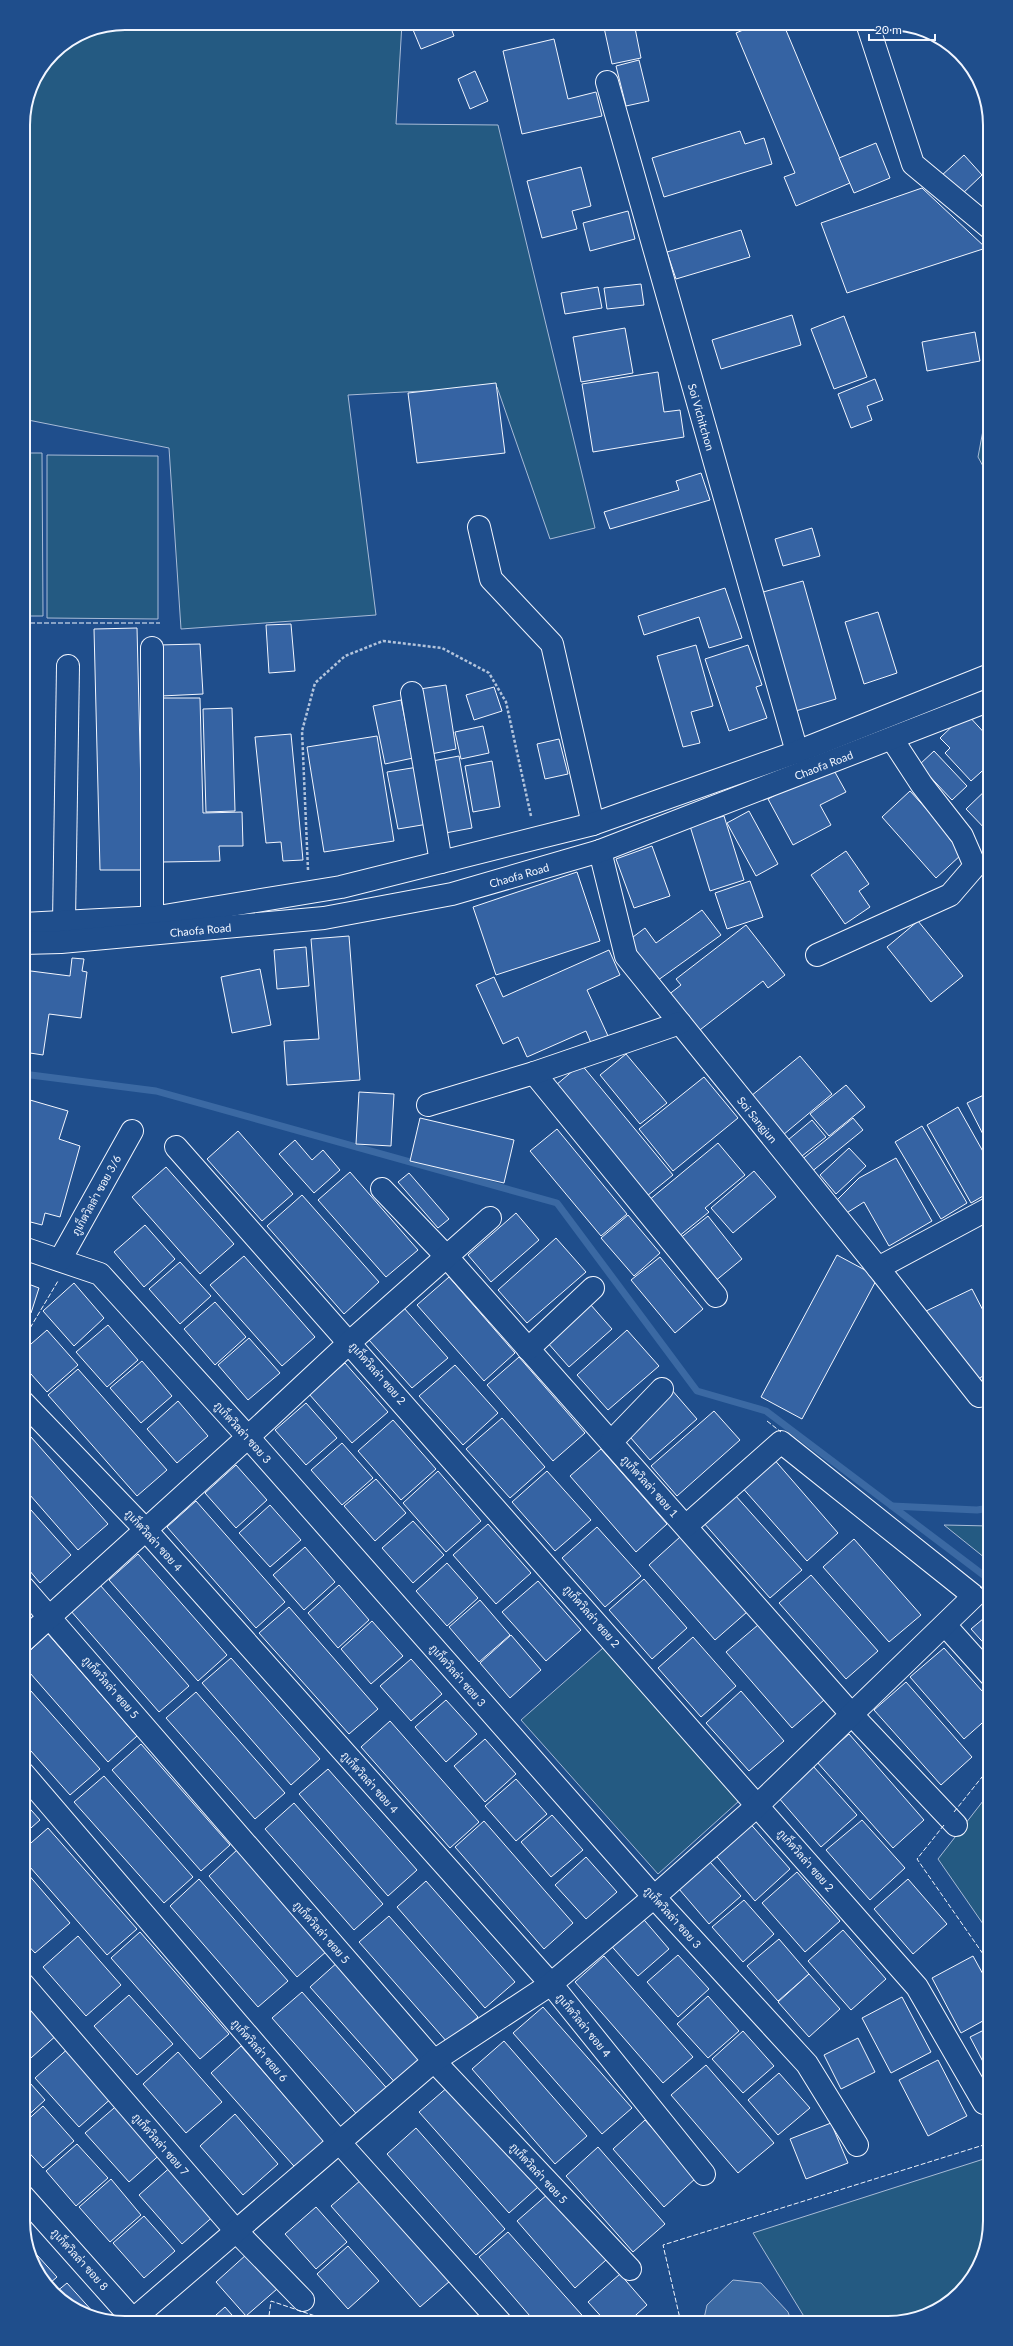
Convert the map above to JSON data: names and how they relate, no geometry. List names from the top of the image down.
{
  "streets": {
    "street": [
      "Soi Vichitchon",
      "Chaofa Road",
      "Soi Sangjun",
      "ภูเก็ตวิลล่า ซอย 3/6",
      "ภูเก็ตวิลล่า ซอย 2",
      "ภูเก็ตวิลล่า ซอย 3",
      "ภูเก็ตวิลล่า ซอย 1",
      "ภูเก็ตวิลล่า ซอย 4",
      "ภูเก็ตวิลล่า ซอย 5",
      "ภูเก็ตวิลล่า ซอย 6",
      "ภูเก็ตวิลล่า ซอย 7",
      "ภูเก็ตวิลล่า ซอย 8"
    ]
  },
  "crossings": [
    ["Soi Vichitchon", "Chaofa Road"],
    ["Chaofa Road", "Soi Sangjun"],
    ["ภูเก็ตวิลล่า ซอย 3/6", "ภูเก็ตวิลล่า ซอย 3"]
  ],
  "scale_bar": "20 m"
}
